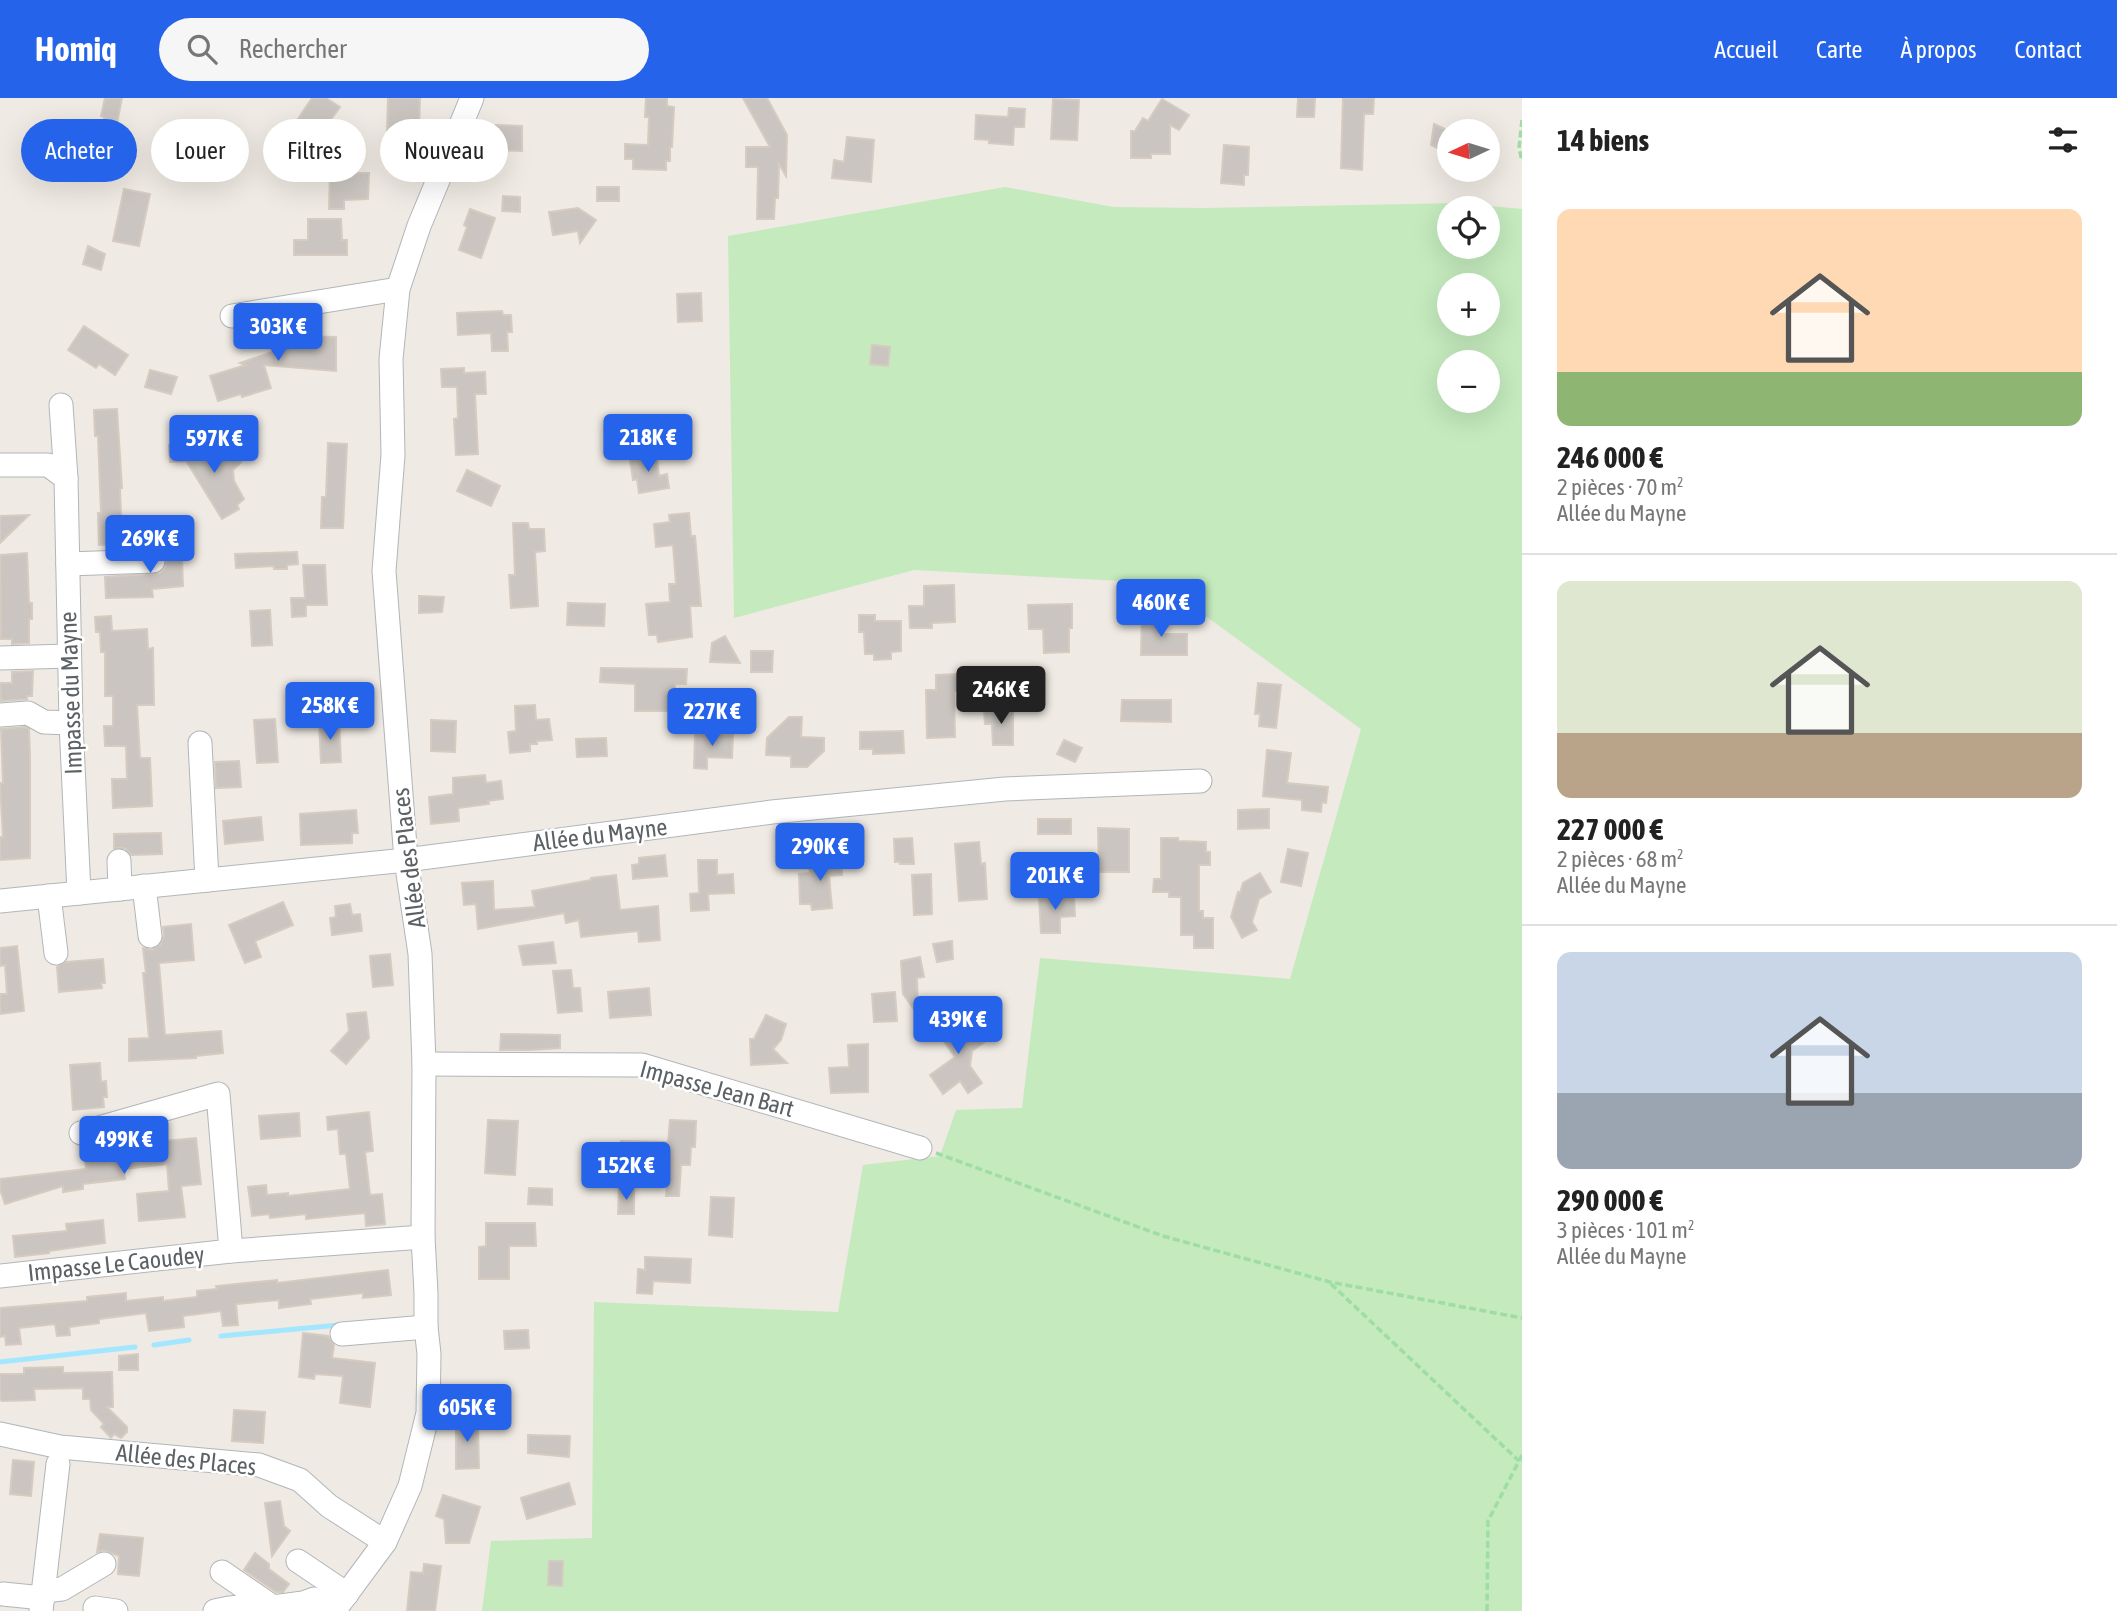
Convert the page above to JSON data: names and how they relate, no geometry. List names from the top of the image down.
{
  "streets": {
    "street": [
      "Impasse du Mayne",
      "Allée du Mayne",
      "Allée des Places",
      "Impasse Jean Bart",
      "Impasse Le Caoudey"
    ]
  },
  "crossings": [
    ["Impasse du Mayne", "Allée du Mayne"],
    ["Allée du Mayne", "Allée des Places"],
    ["Allée des Places", "Impasse Jean Bart"],
    ["Allée des Places", "Impasse Le Caoudey"]
  ],
  "north": "left",
  "page": {
    "header": "Homiq",
    "search": "Rechercher",
    "nav": [
      "Accueil",
      "Carte",
      "À propos",
      "Contact"
    ],
    "heading": "14 biens",
    "map_buttons": ["+", "−"],
    "chip": [
      "Acheter",
      "Louer",
      "Filtres",
      "Nouveau"
    ],
    "list": [
      {
        "name": "246 000 €",
        "note": "2 pièces · 70 m² · Allée du Mayne"
      },
      {
        "name": "227 000 €",
        "note": "2 pièces · 68 m² · Allée du Mayne"
      },
      {
        "name": "290 000 €",
        "note": "3 pièces · 101 m² · Allée du Mayne"
      }
    ],
    "price": [
      "303K €",
      "218K €",
      "597K €",
      "269K €",
      "460K €",
      "246K €",
      "258K €",
      "227K €",
      "290K €",
      "201K €",
      "439K €",
      "499K €",
      "152K €",
      "605K €"
    ]
  }
}
